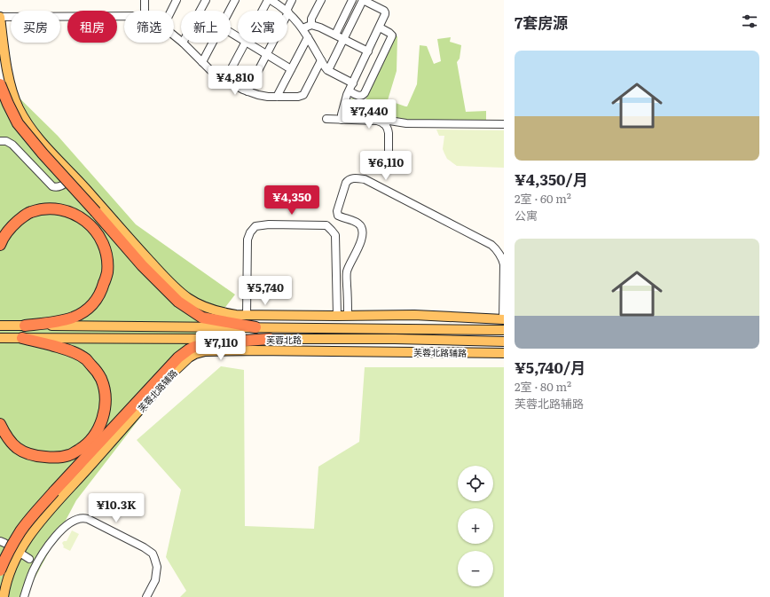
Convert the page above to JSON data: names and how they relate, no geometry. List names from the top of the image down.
{
  "streets": {
    "main road": ["芙蓉北路", "芙蓉北路辅路"]
  },
  "page": {
    "heading": "7套房源",
    "chip": [
      "买房",
      "租房",
      "筛选",
      "新上",
      "公寓"
    ],
    "list": [
      {
        "name": "¥4,350/月",
        "note": "2室 · 60 m² · 公寓"
      },
      {
        "name": "¥5,740/月",
        "note": "2室 · 80 m² · 芙蓉北路辅路"
      }
    ],
    "price": [
      "¥4,810",
      "¥7,440",
      "¥6,110",
      "¥4,350",
      "¥5,740",
      "¥7,110",
      "¥10.3K"
    ],
    "map_buttons": ["+", "−"]
  }
}
